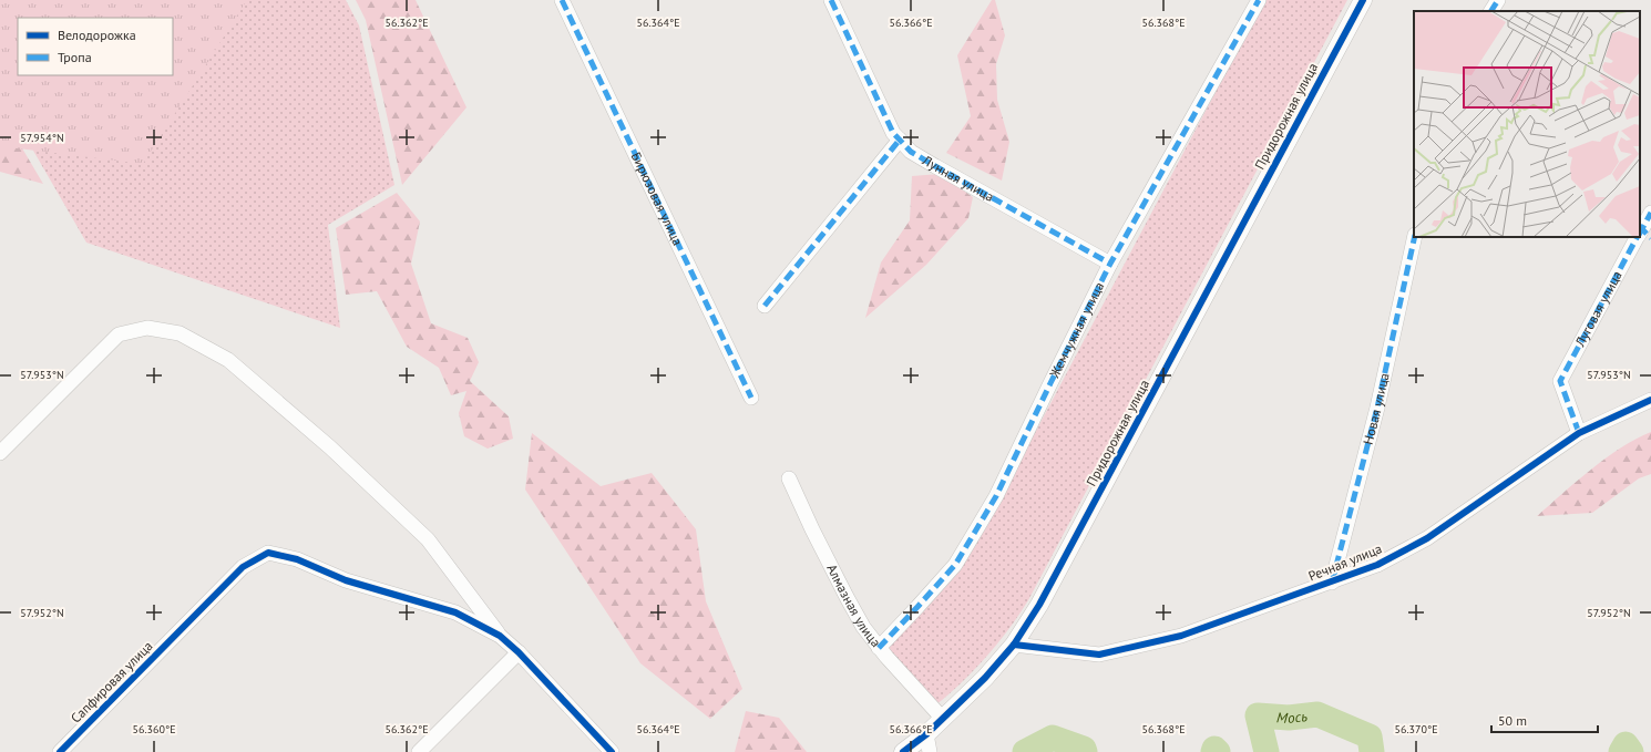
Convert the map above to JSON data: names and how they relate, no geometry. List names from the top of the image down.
{
  "streets": {
    "street": [
      "Придорожная улица",
      "Лунная улица",
      "Бирюзовая улица",
      "Луговая улица",
      "Жемчужная улица",
      "Новая улица",
      "Речная улица",
      "Алмазная улица",
      "Сапфировая улица"
    ]
  },
  "crossings": [
    ["Придорожная улица", "Речная улица"],
    ["Придорожная улица", "Алмазная улица"],
    ["Лунная улица", "Жемчужная улица"],
    ["Луговая улица", "Речная улица"],
    ["Жемчужная улица", "Алмазная улица"],
    ["Новая улица", "Речная улица"]
  ],
  "water": ["Мось"],
  "legend": ["Велодорожка", "Тропа"],
  "scale_bar": "50 m",
  "coordinates": [
    "56.362°E",
    "56.364°E",
    "56.366°E",
    "56.368°E",
    "57.954°N",
    "57.953°N",
    "57.952°N",
    "56.360°E",
    "56.370°E"
  ]
}
